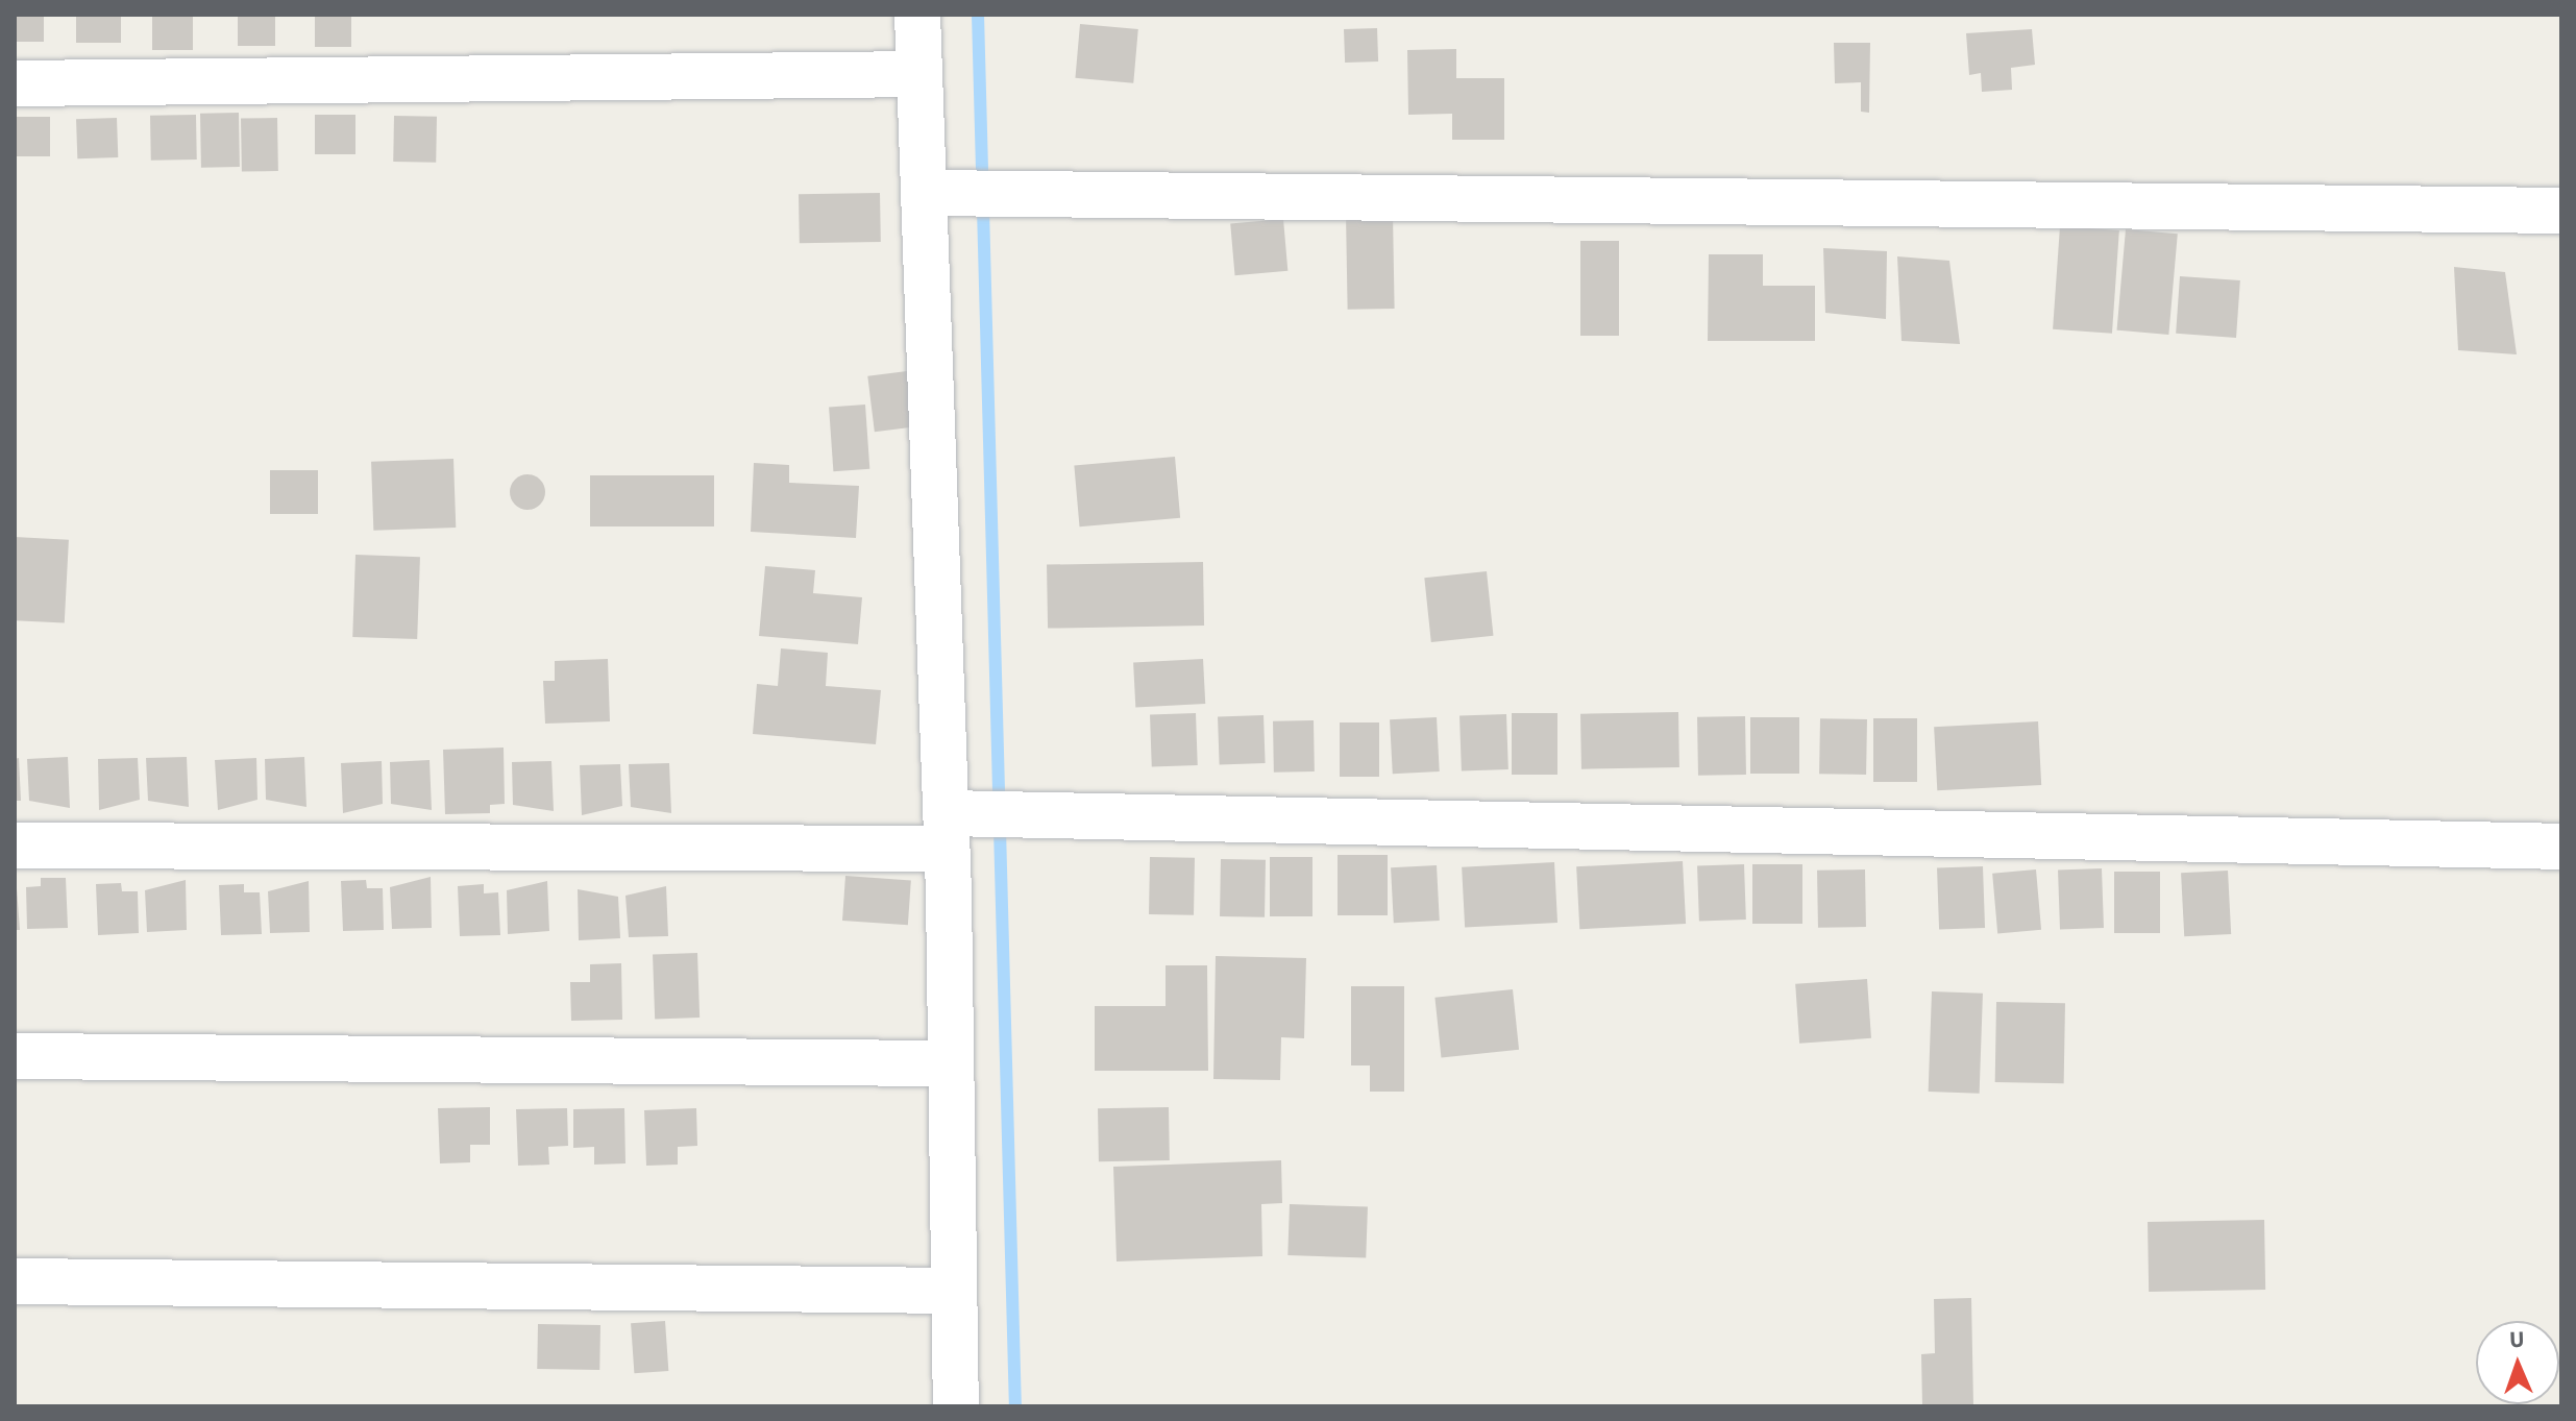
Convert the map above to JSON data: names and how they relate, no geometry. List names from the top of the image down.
{
  "north": "top"
}
